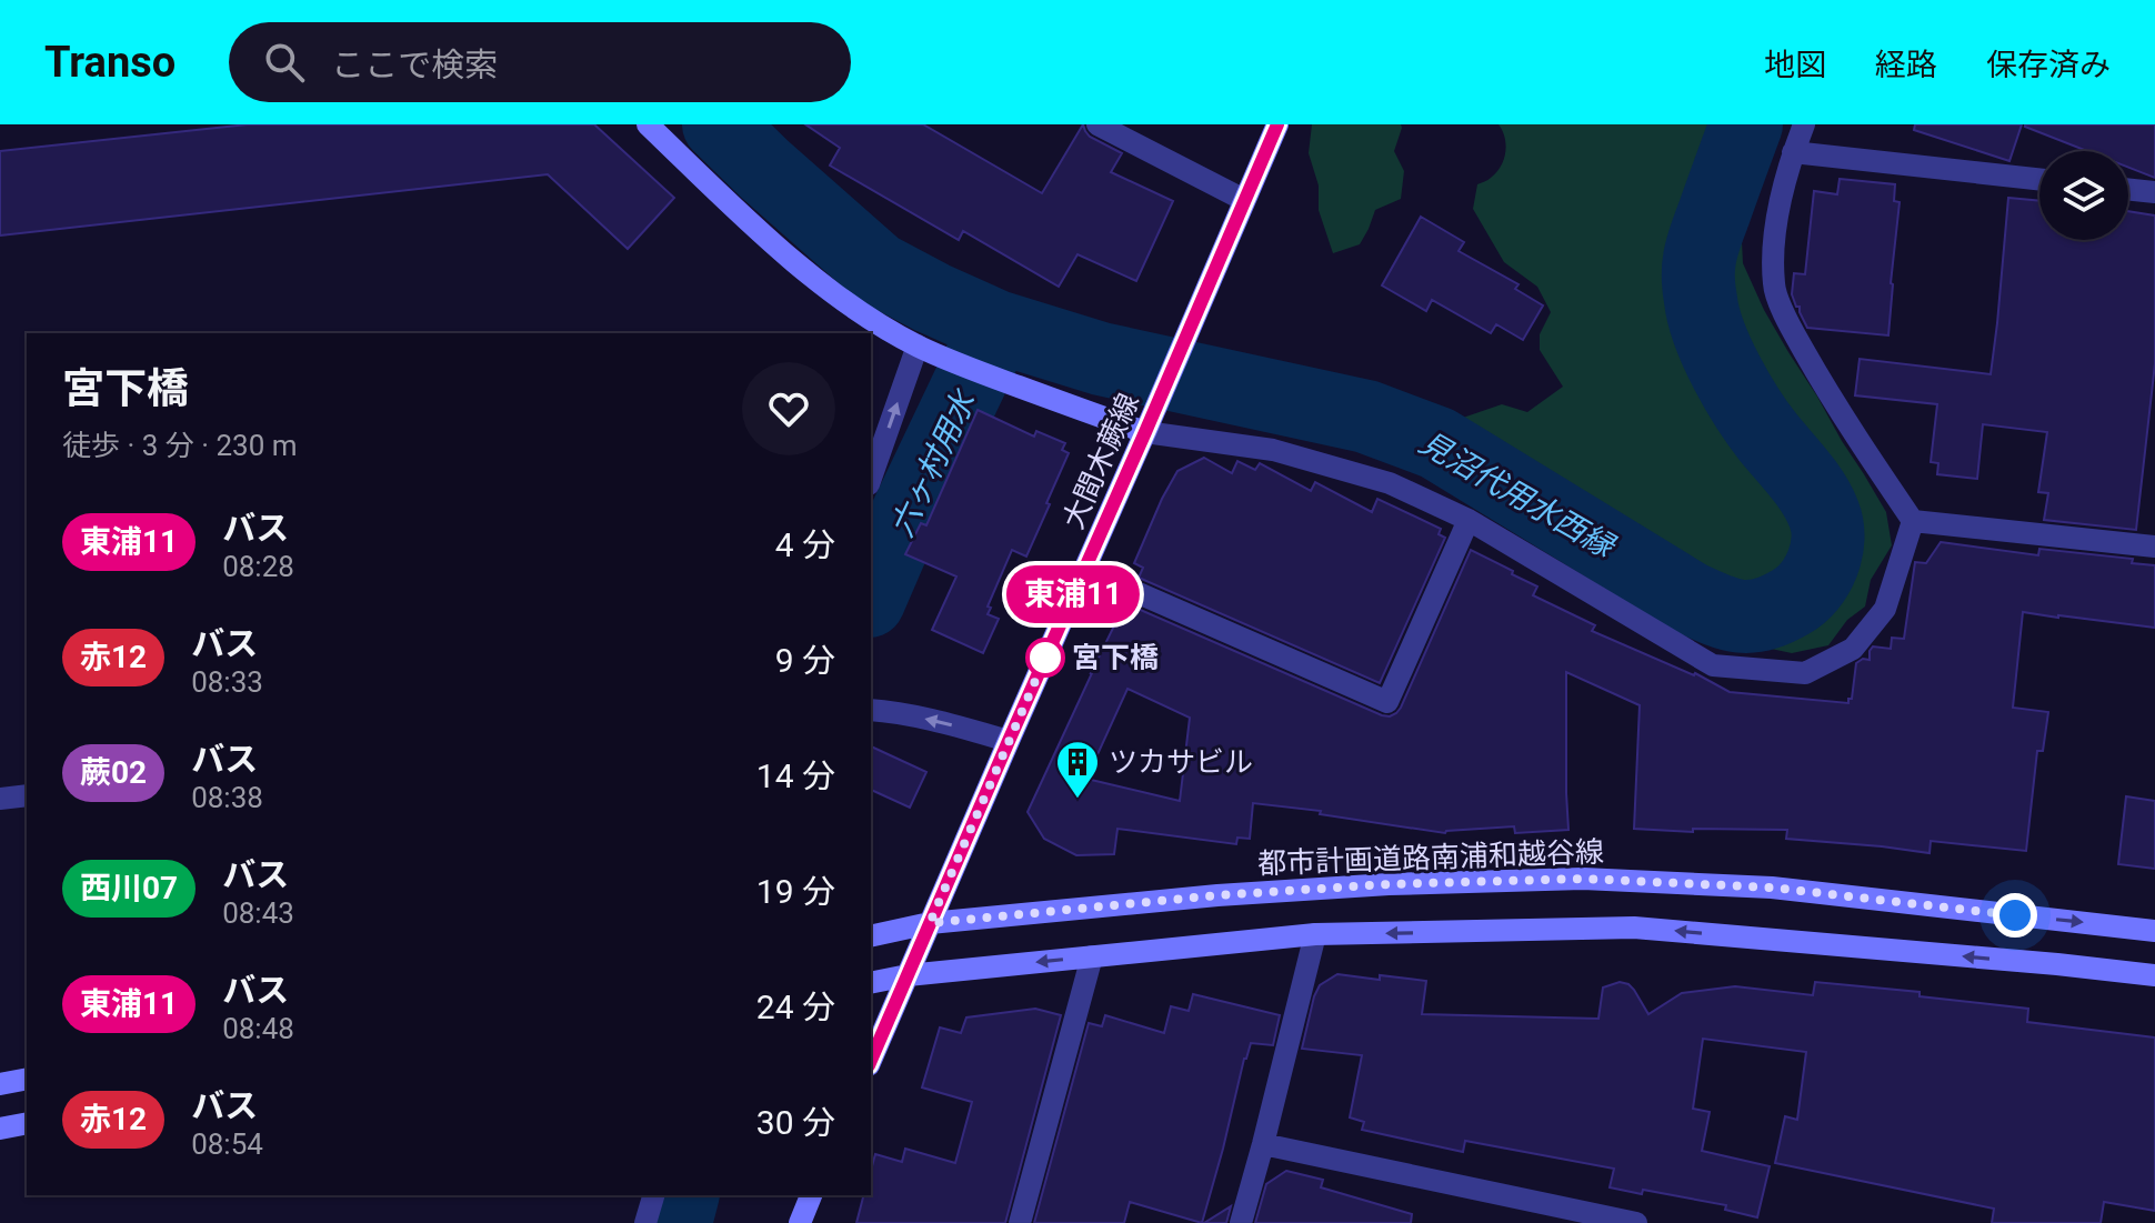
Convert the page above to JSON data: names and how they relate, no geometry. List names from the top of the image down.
{
  "streets": {
    "street": ["大間木蕨線", "都市計画道路南浦和越谷線"]
  },
  "crossings": [
    ["大間木蕨線", "都市計画道路南浦和越谷線"]
  ],
  "water": ["六ヶ村用水", "見沼代用水西縁"],
  "places": {
    "other": ["宮下橋"],
    "building": ["ツカサビル"]
  },
  "lines": ["bus line 東浦11"],
  "page": {
    "header": "Transo",
    "search": "ここで検索",
    "nav": ["地図", "経路", "保存済み"],
    "on_map": "東浦11",
    "heading": ["宮下橋", "徒歩 · 3 分 · 230 m"],
    "list": [
      {
        "mark": "東浦11",
        "name": "バス",
        "note": "08:28",
        "value": "4 分"
      },
      {
        "mark": "赤12",
        "name": "バス",
        "note": "08:33",
        "value": "9 分"
      },
      {
        "mark": "蕨02",
        "name": "バス",
        "note": "08:38",
        "value": "14 分"
      },
      {
        "mark": "西川07",
        "name": "バス",
        "note": "08:43",
        "value": "19 分"
      },
      {
        "mark": "東浦11",
        "name": "バス",
        "note": "08:48",
        "value": "24 分"
      },
      {
        "mark": "赤12",
        "name": "バス",
        "note": "08:54",
        "value": "30 分"
      }
    ]
  }
}
